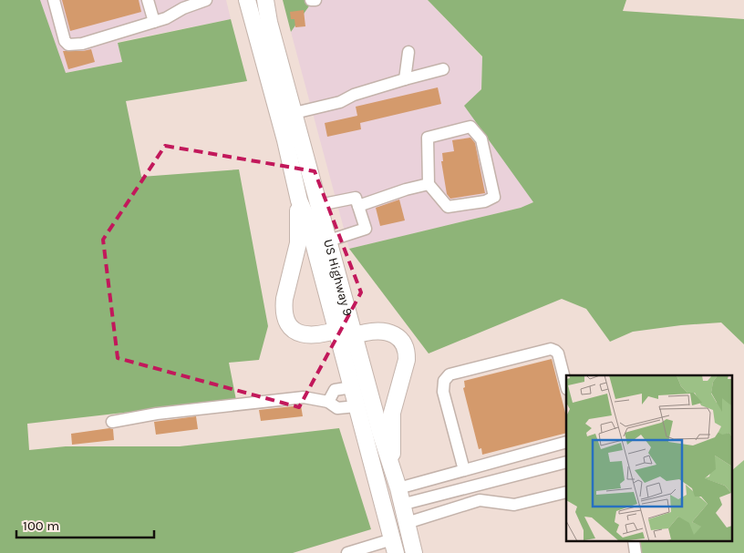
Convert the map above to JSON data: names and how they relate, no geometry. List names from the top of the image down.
{
  "streets": {
    "highway": ["US Highway 9"]
  },
  "scale_bar": "100 m"
}
